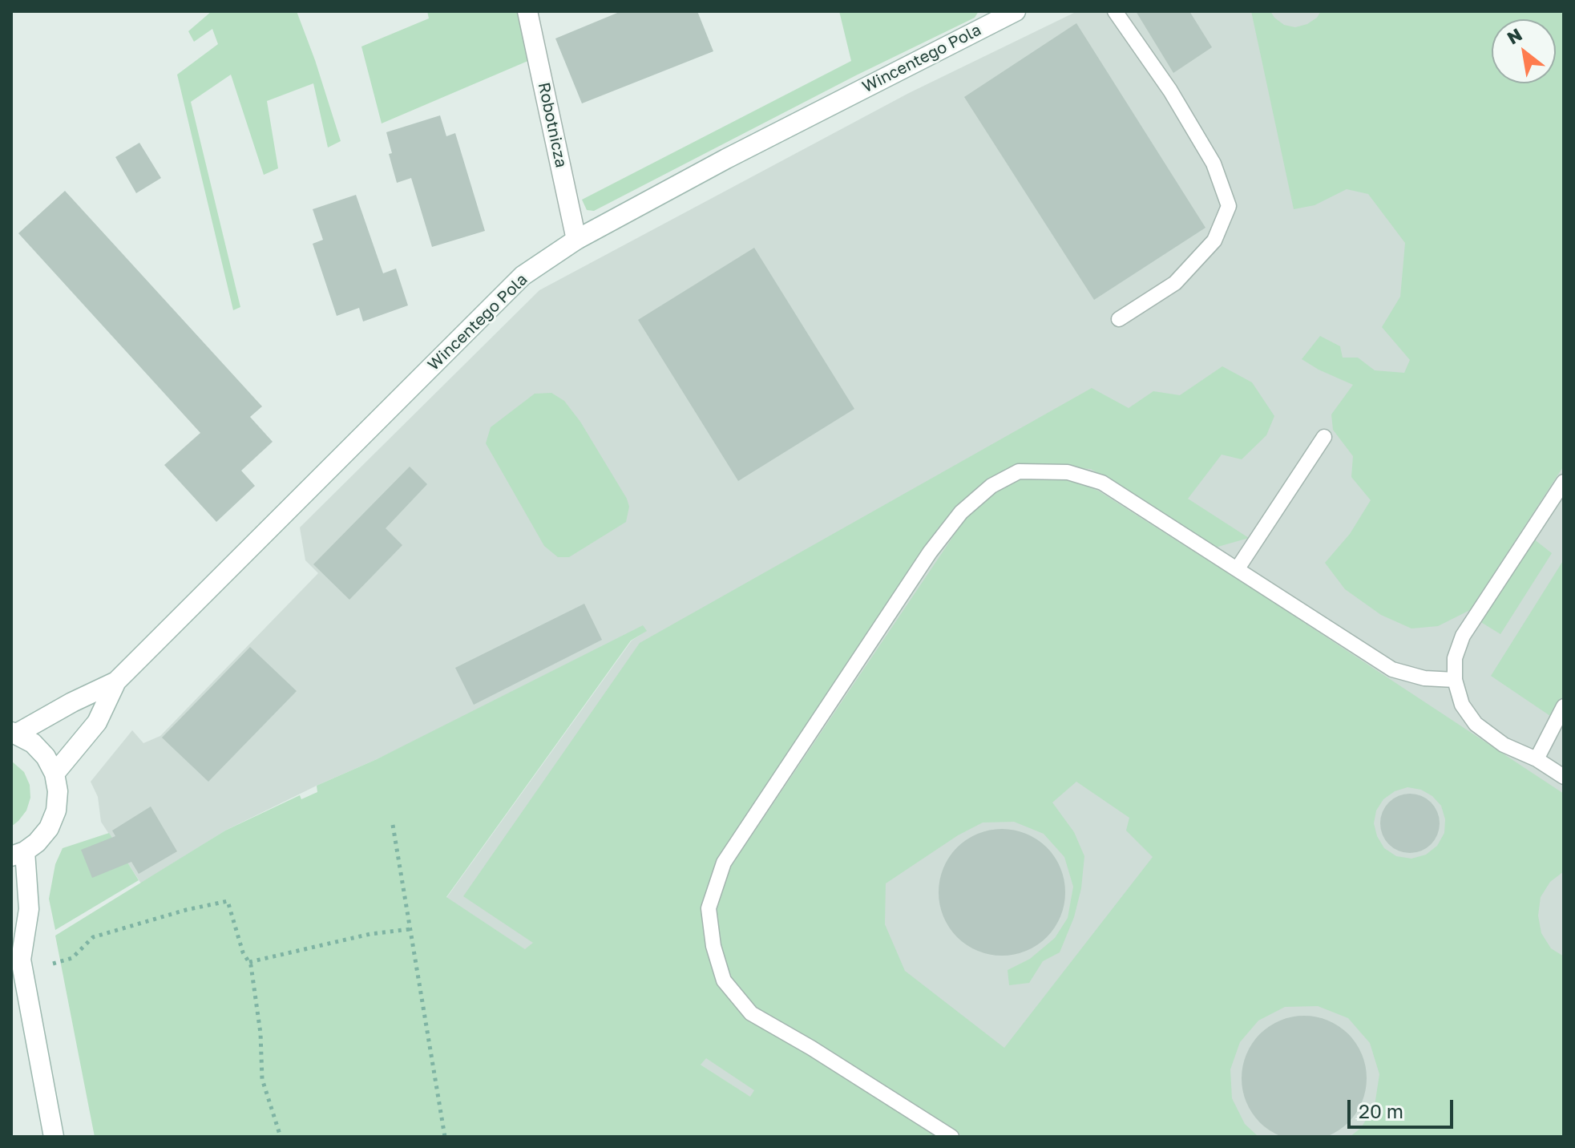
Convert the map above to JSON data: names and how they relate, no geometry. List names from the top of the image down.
{
  "streets": {
    "street": ["Wincentego Pola", "Robotnicza"]
  },
  "crossings": [
    ["Wincentego Pola", "Robotnicza"]
  ],
  "scale_bar": "20 m",
  "north": "top left"
}
